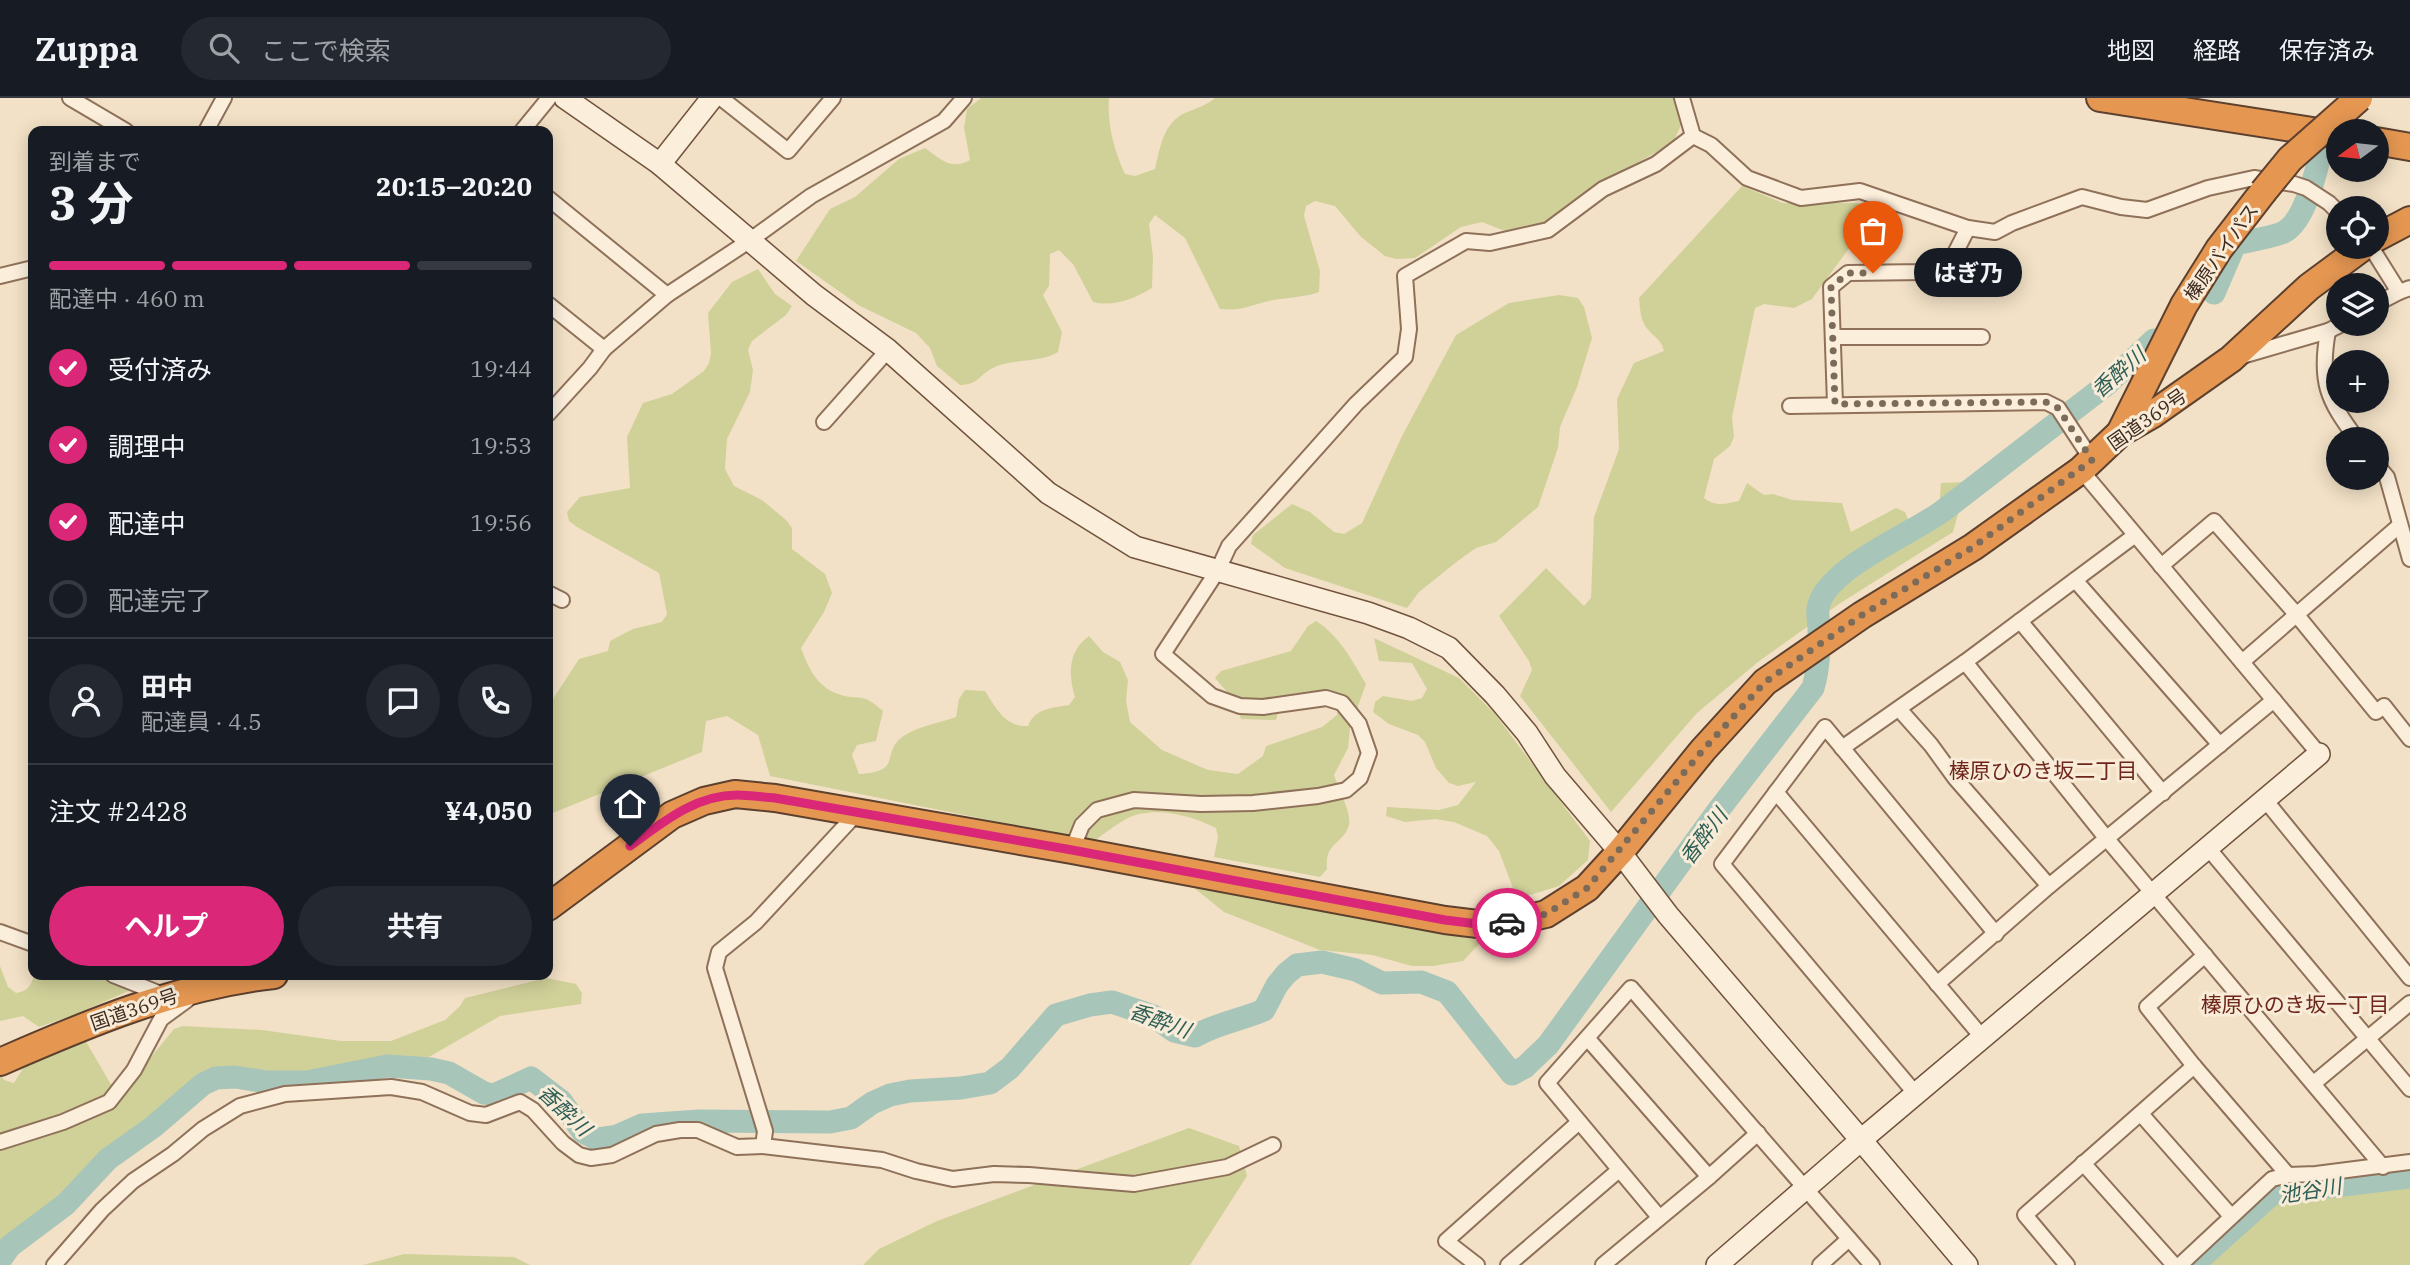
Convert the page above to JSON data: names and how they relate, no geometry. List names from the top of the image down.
{
  "streets": {
    "highway": ["榛原バイパス", "国道369号"]
  },
  "crossings": [
    ["榛原バイパス", "国道369号"]
  ],
  "districts": ["榛原ひのき坂二丁目", "榛原ひのき坂一丁目"],
  "water": ["香酔川", "池谷川"],
  "places": ["はぎ乃"],
  "north": "left",
  "page": {
    "header": "Zuppa",
    "search": "ここで検索",
    "nav": ["地図", "経路", "保存済み"],
    "map_buttons": ["+", "−"],
    "heading": ["3 分", "到着まで", "20:15–20:20"],
    "panel": [
      "田中",
      "配達員 · 4.5",
      "注文 #2428",
      "¥4,050"
    ],
    "bar": "配達中 · 460 m",
    "bubble": "はぎ乃",
    "list": [
      ["受付済み", "19:44"],
      ["調理中", "19:53"],
      ["配達中", "19:56"],
      "配達完了"
    ],
    "buttons": ["ヘルプ", "共有"]
  }
}
